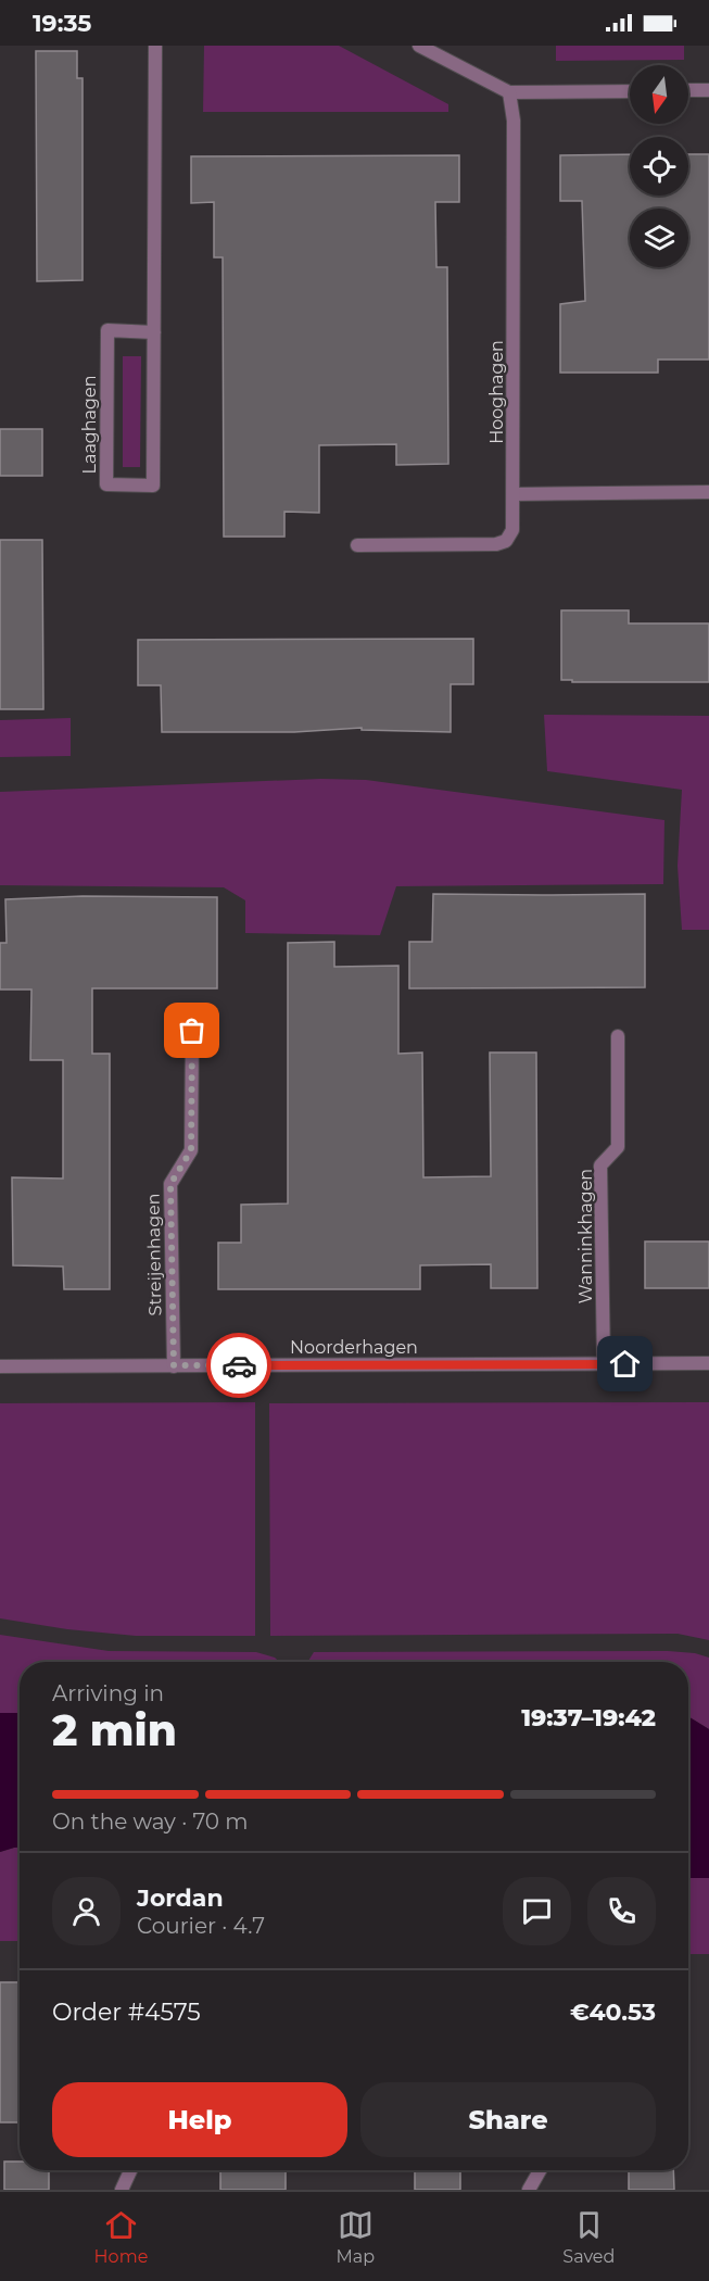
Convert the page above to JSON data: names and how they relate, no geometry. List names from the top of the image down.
{
  "streets": {
    "street": [
      "Hooghagen",
      "Laaghagen",
      "Wanninkhagen",
      "Streijenhagen",
      "Noorderhagen"
    ]
  },
  "crossings": [
    ["Wanninkhagen", "Noorderhagen"],
    ["Streijenhagen", "Noorderhagen"]
  ],
  "north": "bottom",
  "page": {
    "status": "19:35",
    "heading": ["2 min", "Arriving in", "19:37–19:42"],
    "panel": [
      "Jordan",
      "Courier · 4.7",
      "Order #4575",
      "€40.53"
    ],
    "bar": "On the way · 70 m",
    "buttons": ["Help", "Share"],
    "tabs": ["Home", "Map", "Saved"]
  }
}
